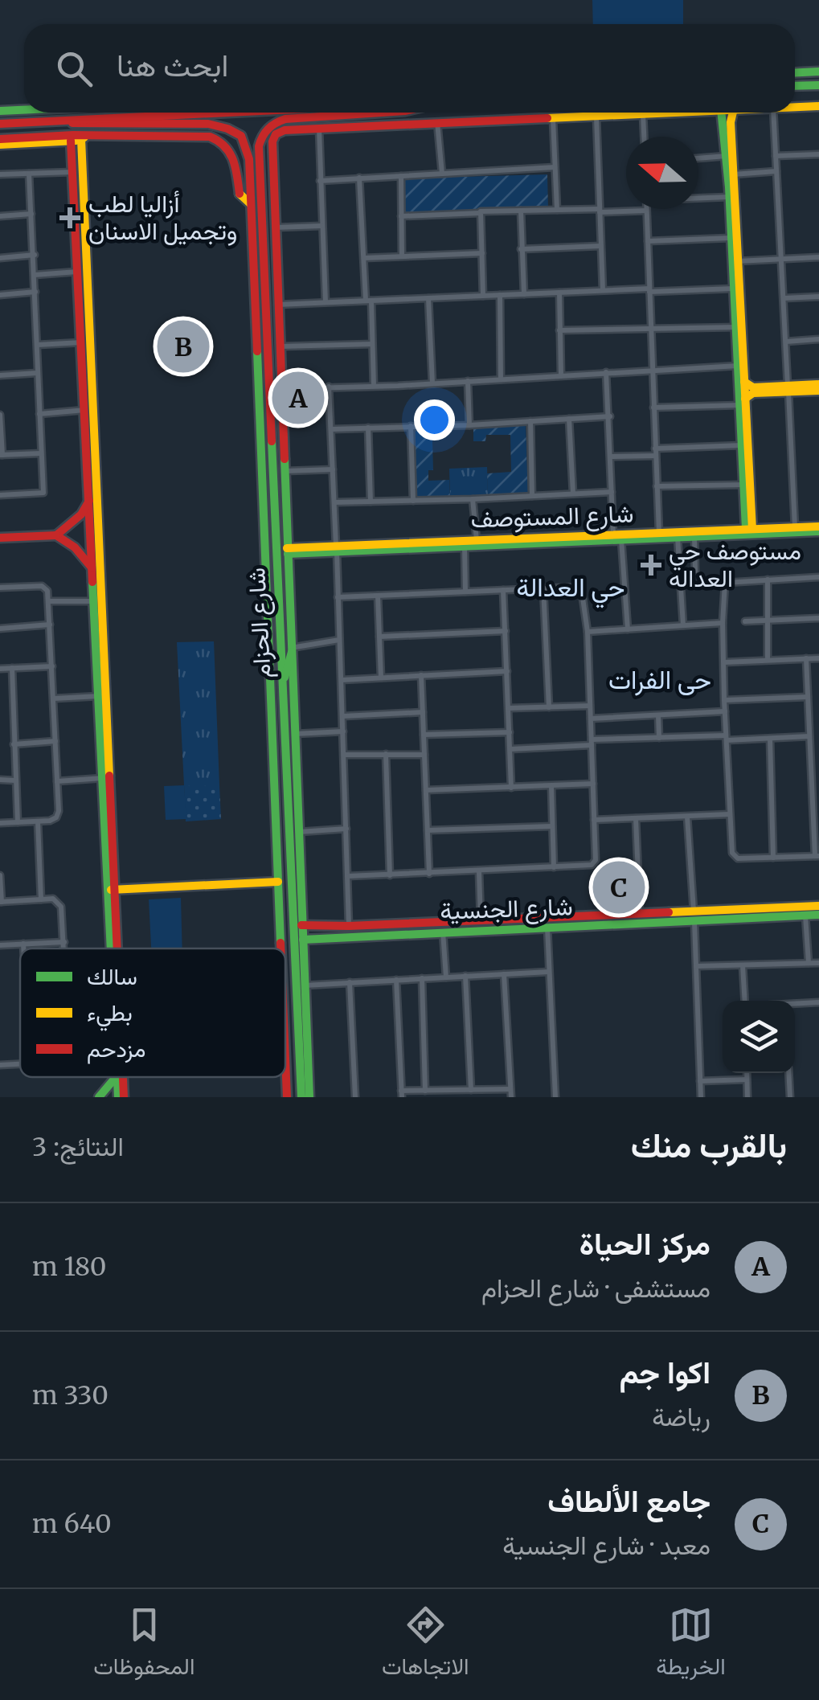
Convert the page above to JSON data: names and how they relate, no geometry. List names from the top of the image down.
{
  "streets": {
    "main road": ["شارع المستوصف", "شارع الحزام", "شارع الجنسية"]
  },
  "districts": ["حي العدالة", "حی الفرات"],
  "places": {
    "health": ["أزاليا لطب وتجميل الاسنان", "مستوصف حي العداله"]
  },
  "legend": ["سالك", "بطيء", "مزدحم"],
  "north": "left",
  "page": {
    "search": "ابحث هنا",
    "pins": ["B", "A", "C"],
    "heading": ["بالقرب منك", "النتائج: 3"],
    "list": [
      {
        "mark": "A",
        "name": "مركز الحياة",
        "note": "مستشفى · شارع الحزام",
        "value": "180 m"
      },
      {
        "mark": "B",
        "name": "اكوا جم",
        "note": "رياضة",
        "value": "330 m"
      },
      {
        "mark": "C",
        "name": "جامع الألطاف",
        "note": "معبد · شارع الجنسية",
        "value": "640 m"
      }
    ],
    "nav": ["الخريطة", "الاتجاهات", "المحفوظات"]
  }
}
